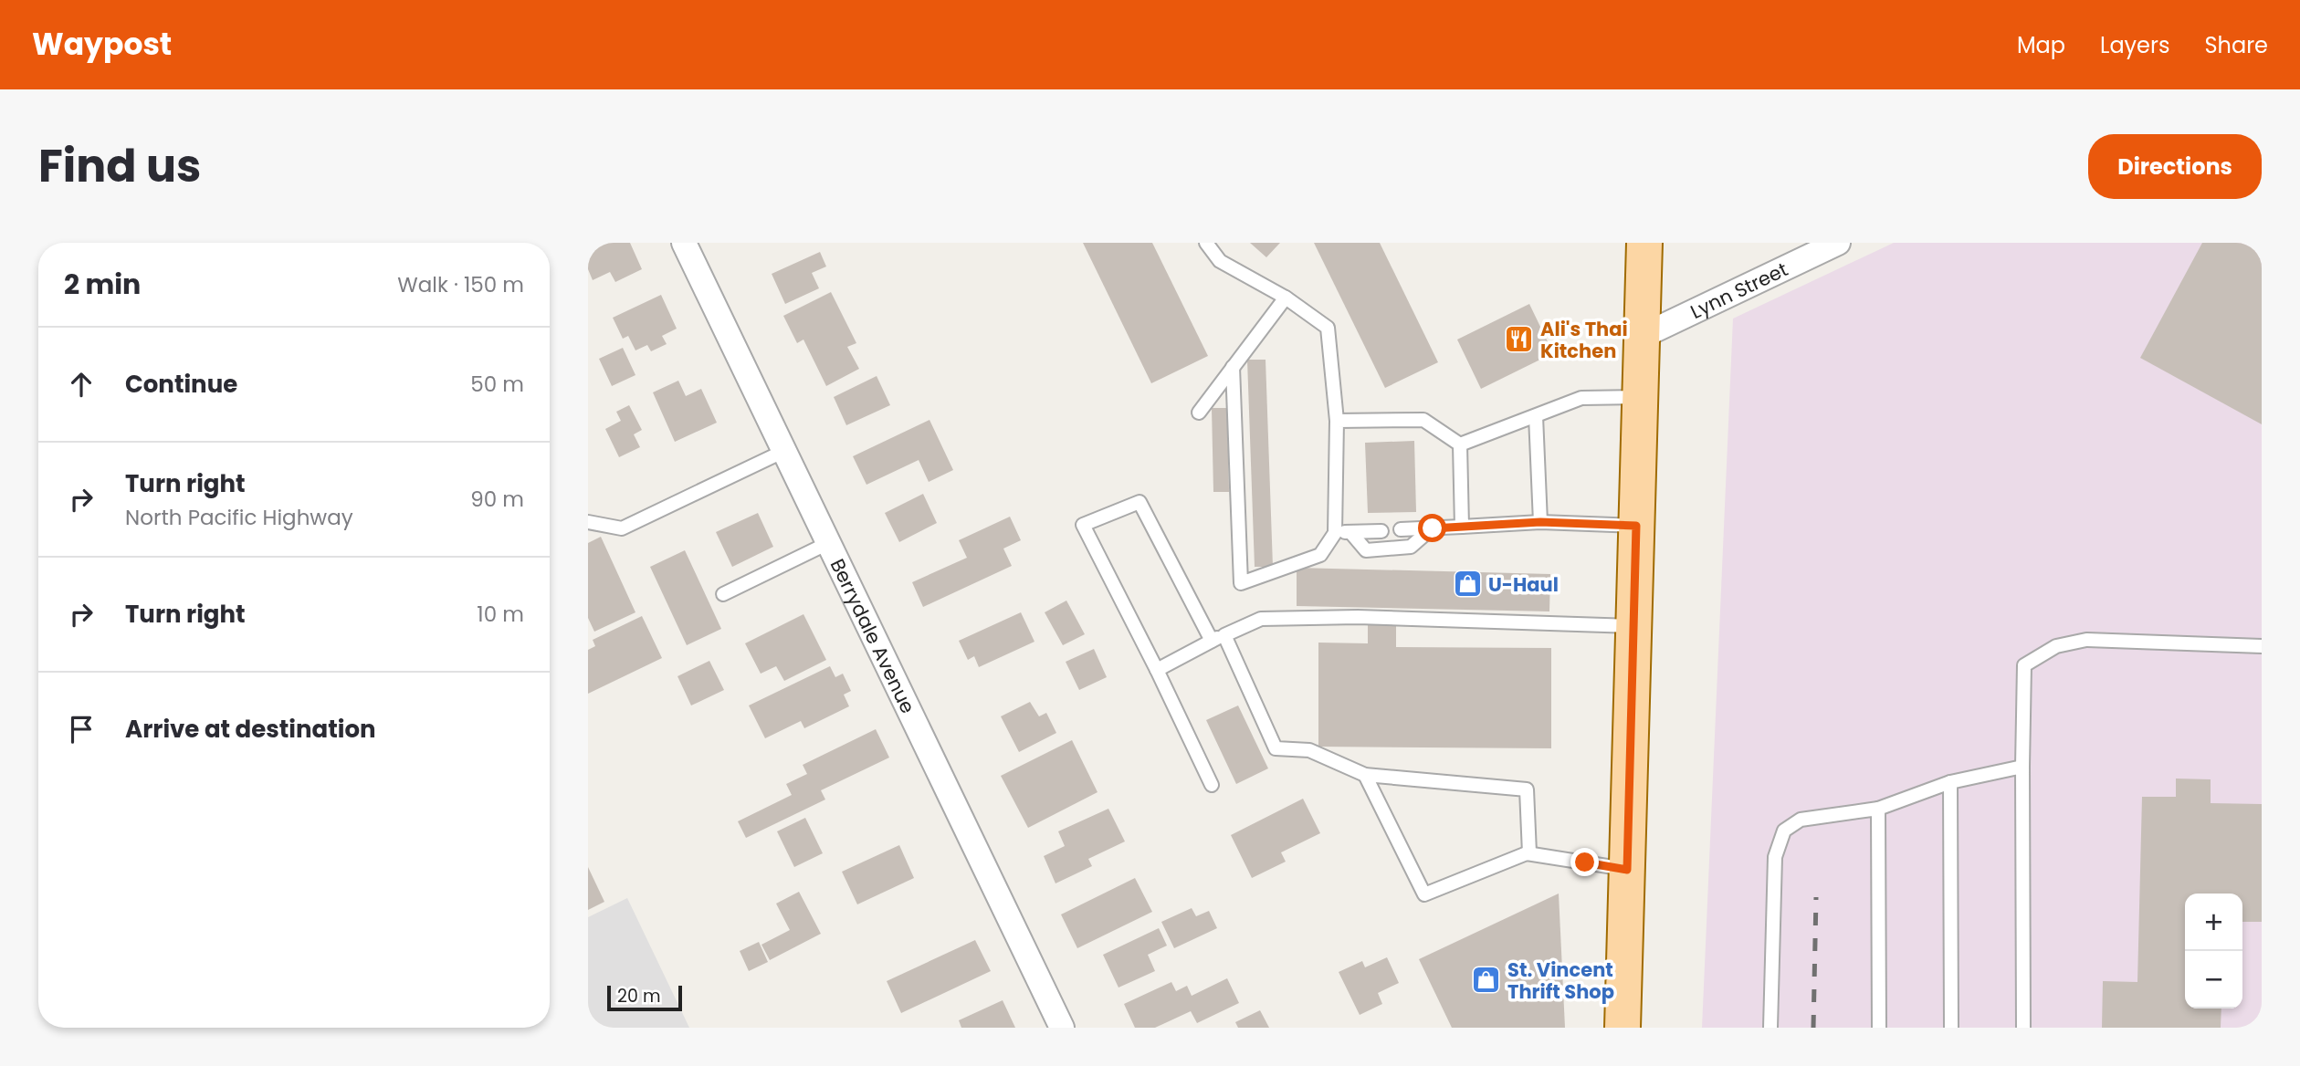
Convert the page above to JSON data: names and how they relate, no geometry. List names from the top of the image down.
{
  "streets": {
    "street": ["Lynn Street", "Berrydale Avenue"]
  },
  "places": {
    "restaurant": ["Ali's Thai Kitchen"],
    "shop": ["U-Haul", "St. Vincent Thrift Shop"]
  },
  "scale_bar": "20 m",
  "page": {
    "header": "Waypost",
    "nav": ["Map", "Layers", "Share"],
    "title": "Find us",
    "buttons": "Directions",
    "heading": ["2 min", "Walk · 150 m"],
    "list": [
      ["Continue", "50 m"],
      ["Turn right", "North Pacific Highway", "90 m"],
      ["Turn right", "10 m"],
      "Arrive at destination"
    ],
    "map_buttons": ["+", "−"],
    "scale": "20 m"
  }
}
